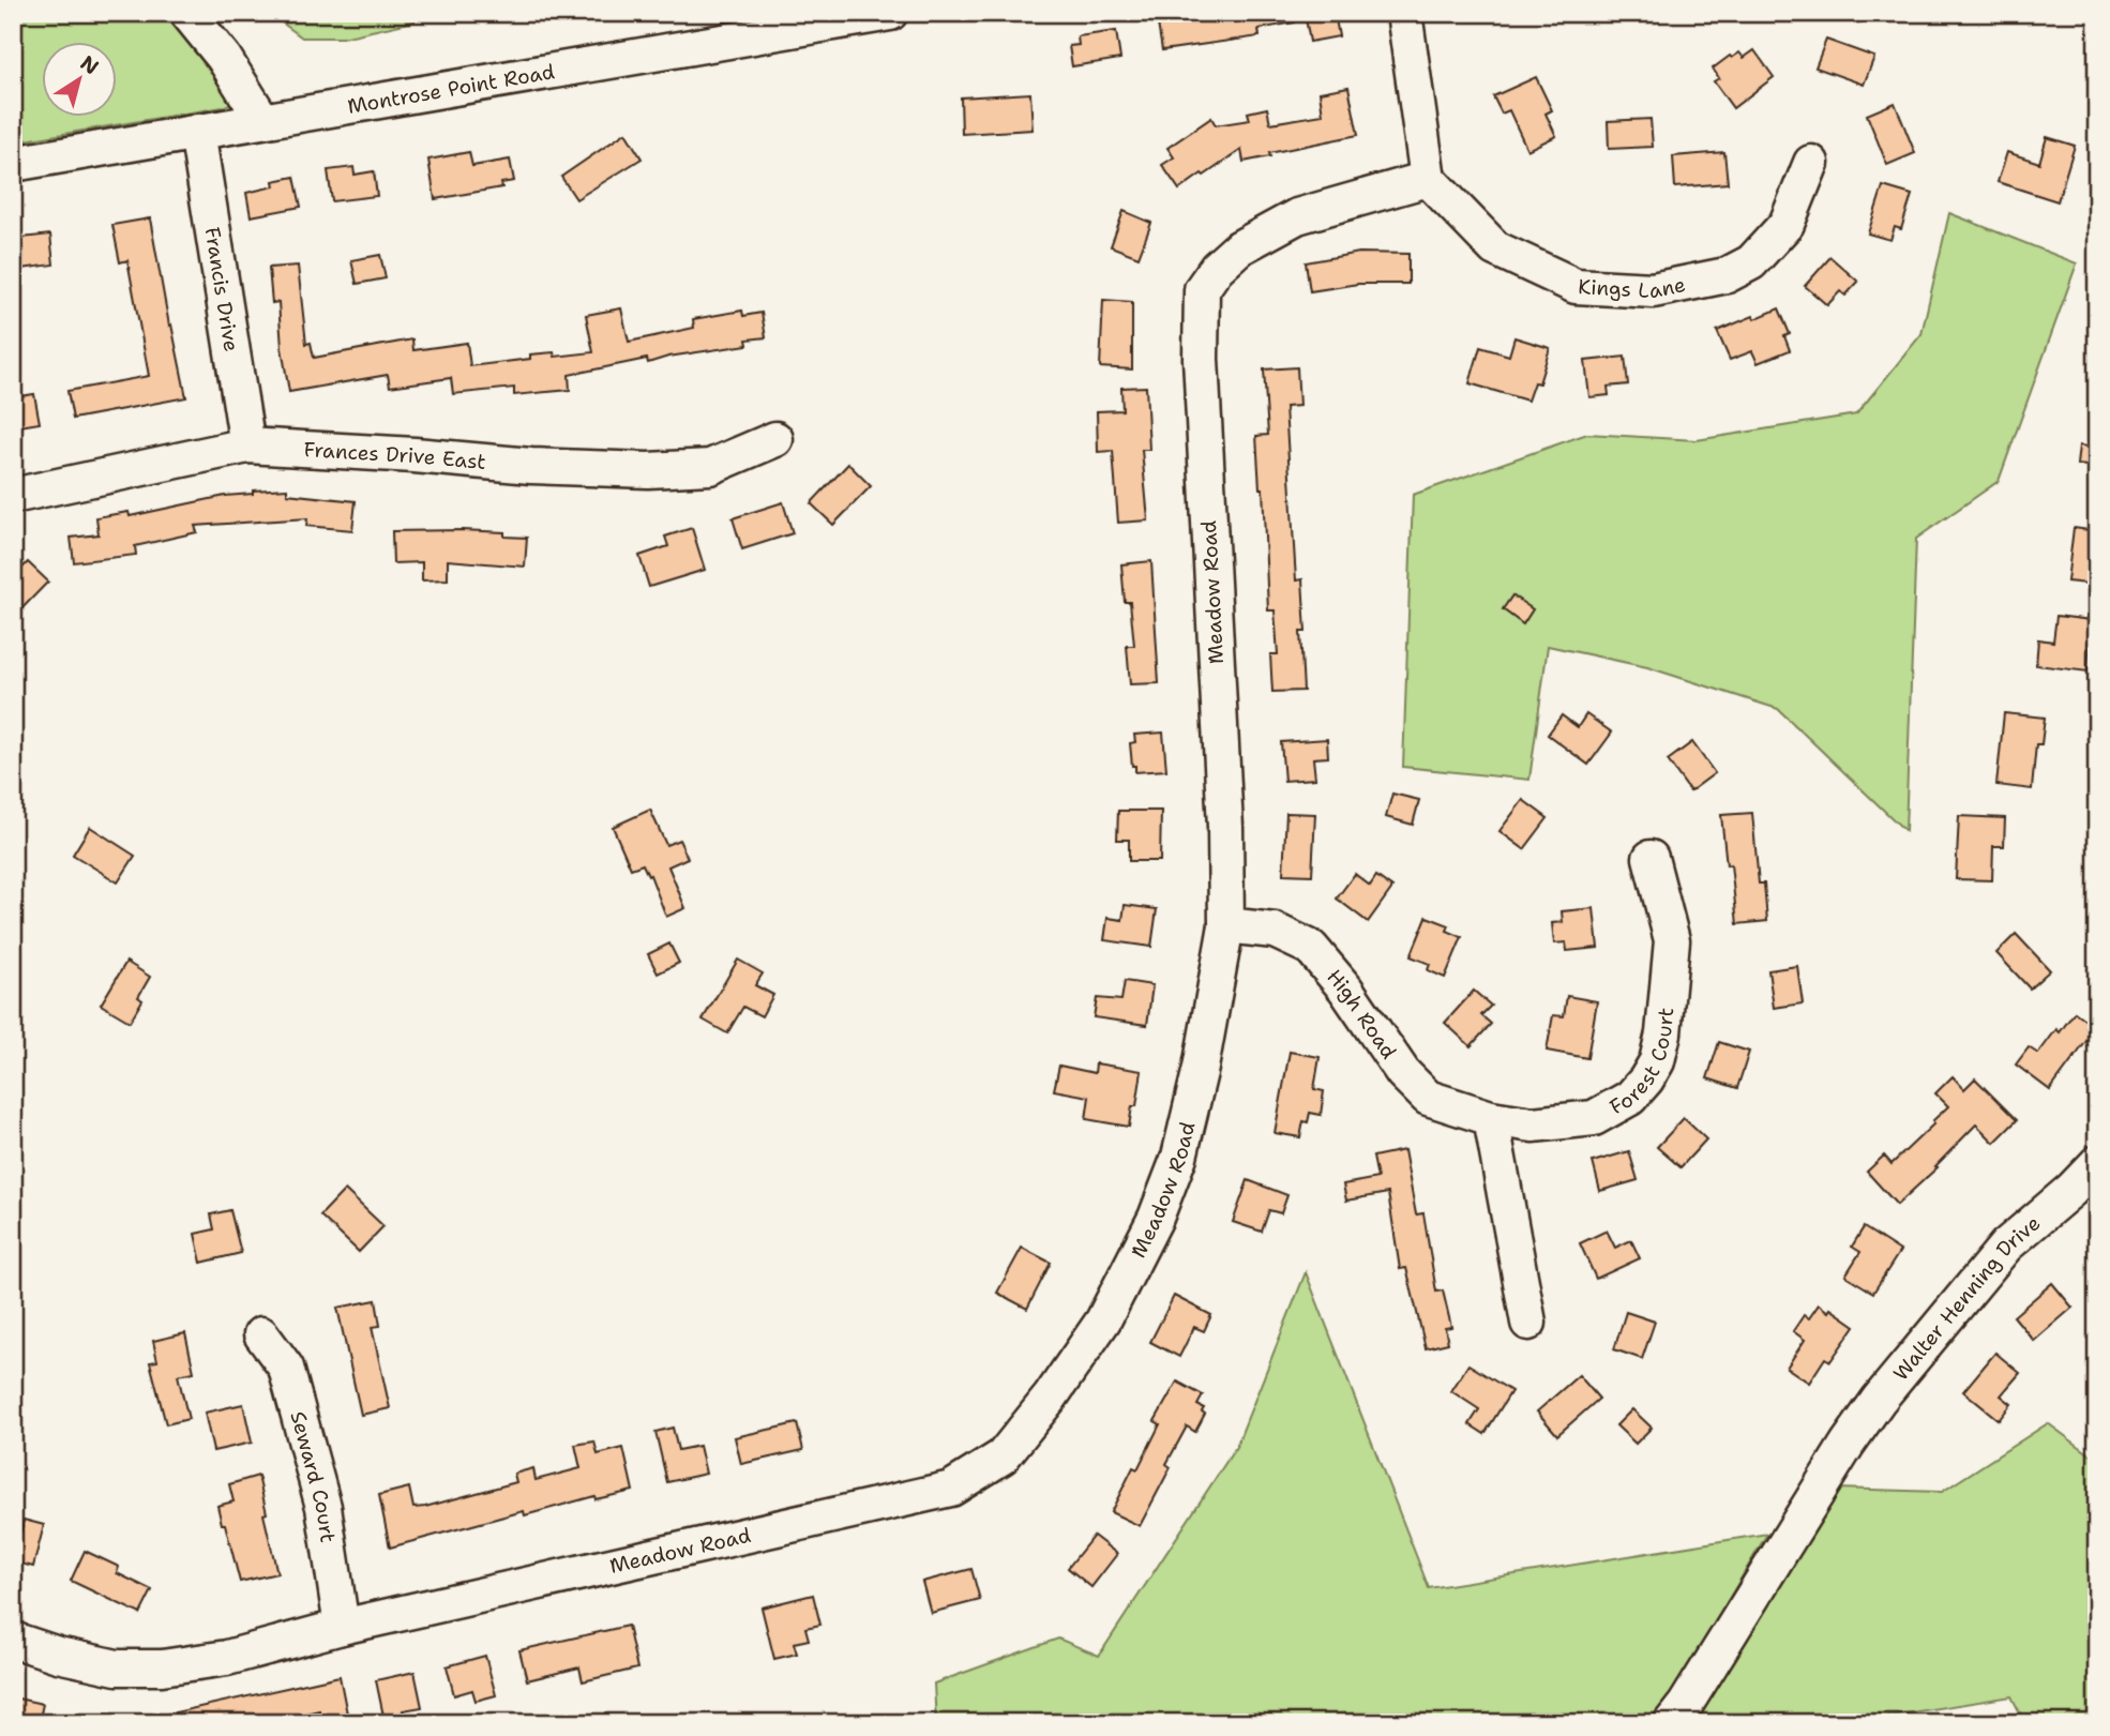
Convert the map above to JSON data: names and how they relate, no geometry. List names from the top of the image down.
{
  "streets": {
    "street": [
      "Montrose Point Road",
      "Kings Lane",
      "Francis Drive",
      "Frances Drive East",
      "Meadow Road",
      "High Road",
      "Forest Court",
      "Walter Henning Drive",
      "Seward Court"
    ]
  },
  "crossings": [
    ["Montrose Point Road", "Francis Drive"],
    ["Kings Lane", "Meadow Road"],
    ["Francis Drive", "Frances Drive East"],
    ["Meadow Road", "High Road"],
    ["Meadow Road", "Seward Court"],
    ["High Road", "Forest Court"]
  ],
  "north": "top right"
}
